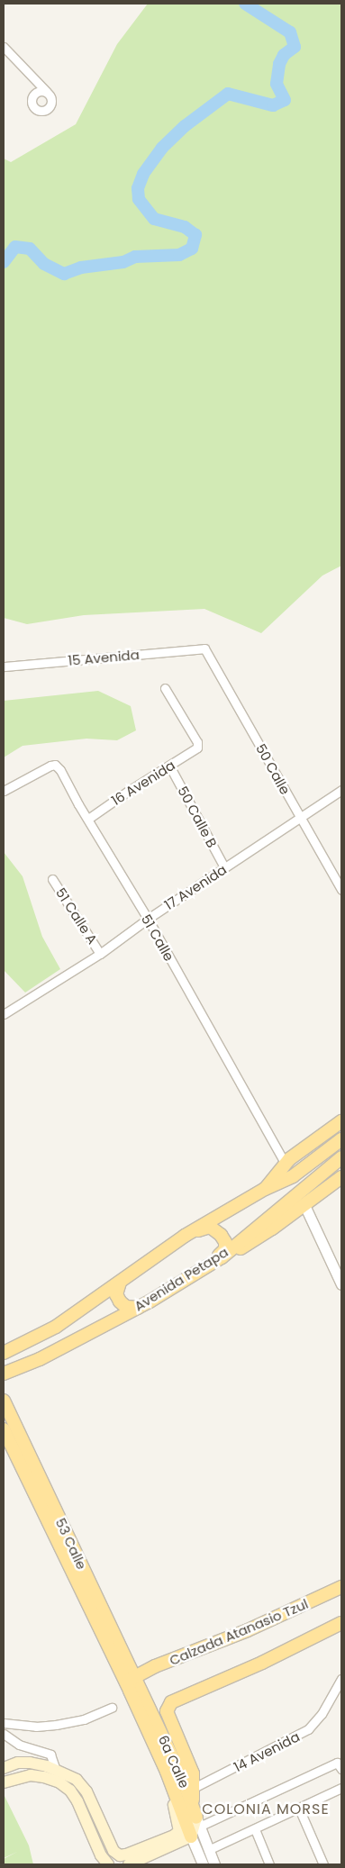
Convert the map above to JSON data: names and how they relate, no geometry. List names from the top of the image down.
{
  "streets": {
    "main road": [
      "Avenida Petapa",
      "53 Calle",
      "Calzada Atanasio Tzul",
      "6a Calle"
    ],
    "street": [
      "15 Avenida",
      "50 Calle",
      "16 Avenida",
      "50 Calle B",
      "17 Avenida",
      "51 Calle A",
      "51 Calle",
      "14 Avenida"
    ]
  },
  "crossings": [
    ["15 Avenida", "50 Calle"],
    ["50 Calle", "17 Avenida"],
    ["16 Avenida", "50 Calle B"],
    ["16 Avenida", "51 Calle"],
    ["50 Calle B", "17 Avenida"],
    ["17 Avenida", "51 Calle A"],
    ["17 Avenida", "51 Calle"],
    ["53 Calle", "Calzada Atanasio Tzul"],
    ["53 Calle", "6a Calle"],
    ["Calzada Atanasio Tzul", "6a Calle"]
  ],
  "districts": ["COLONIA MORSE"]
}
